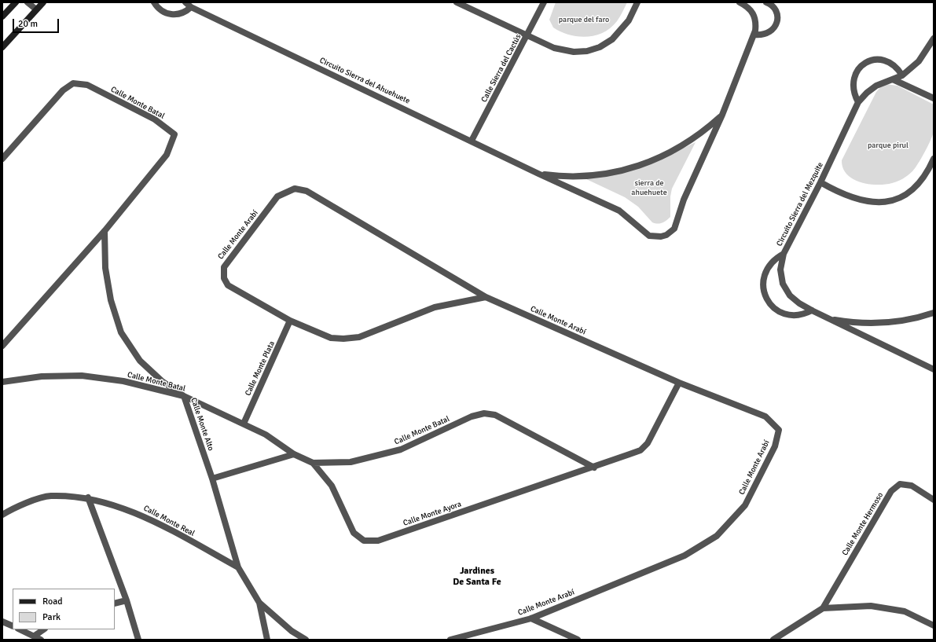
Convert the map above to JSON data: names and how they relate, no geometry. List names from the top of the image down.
{
  "streets": {
    "street": [
      "Calle Sierra del Cactús",
      "Circuito Sierra del Ahuehuete",
      "Calle Monte Batal",
      "Circuito Sierra del Mezquite",
      "Calle Monte Arabí",
      "Calle Monte Plata",
      "Calle Monte Alto",
      "Calle Monte Ayora",
      "Calle Monte Real",
      "Calle Monte Hermoso"
    ]
  },
  "crossings": [
    ["Calle Sierra del Cactús", "Circuito Sierra del Ahuehuete"],
    ["Calle Monte Batal", "Calle Monte Plata"],
    ["Calle Monte Batal", "Calle Monte Alto"],
    ["Calle Monte Batal", "Calle Monte Ayora"],
    ["Calle Monte Arabí", "Calle Monte Plata"],
    ["Calle Monte Alto", "Calle Monte Real"]
  ],
  "districts": ["Jardines De Santa Fe"],
  "parks": ["parque del faro", "parque pirul", "sierra de ahuehuete"],
  "legend": ["Road", "Park"],
  "scale_bar": "20 m"
}
